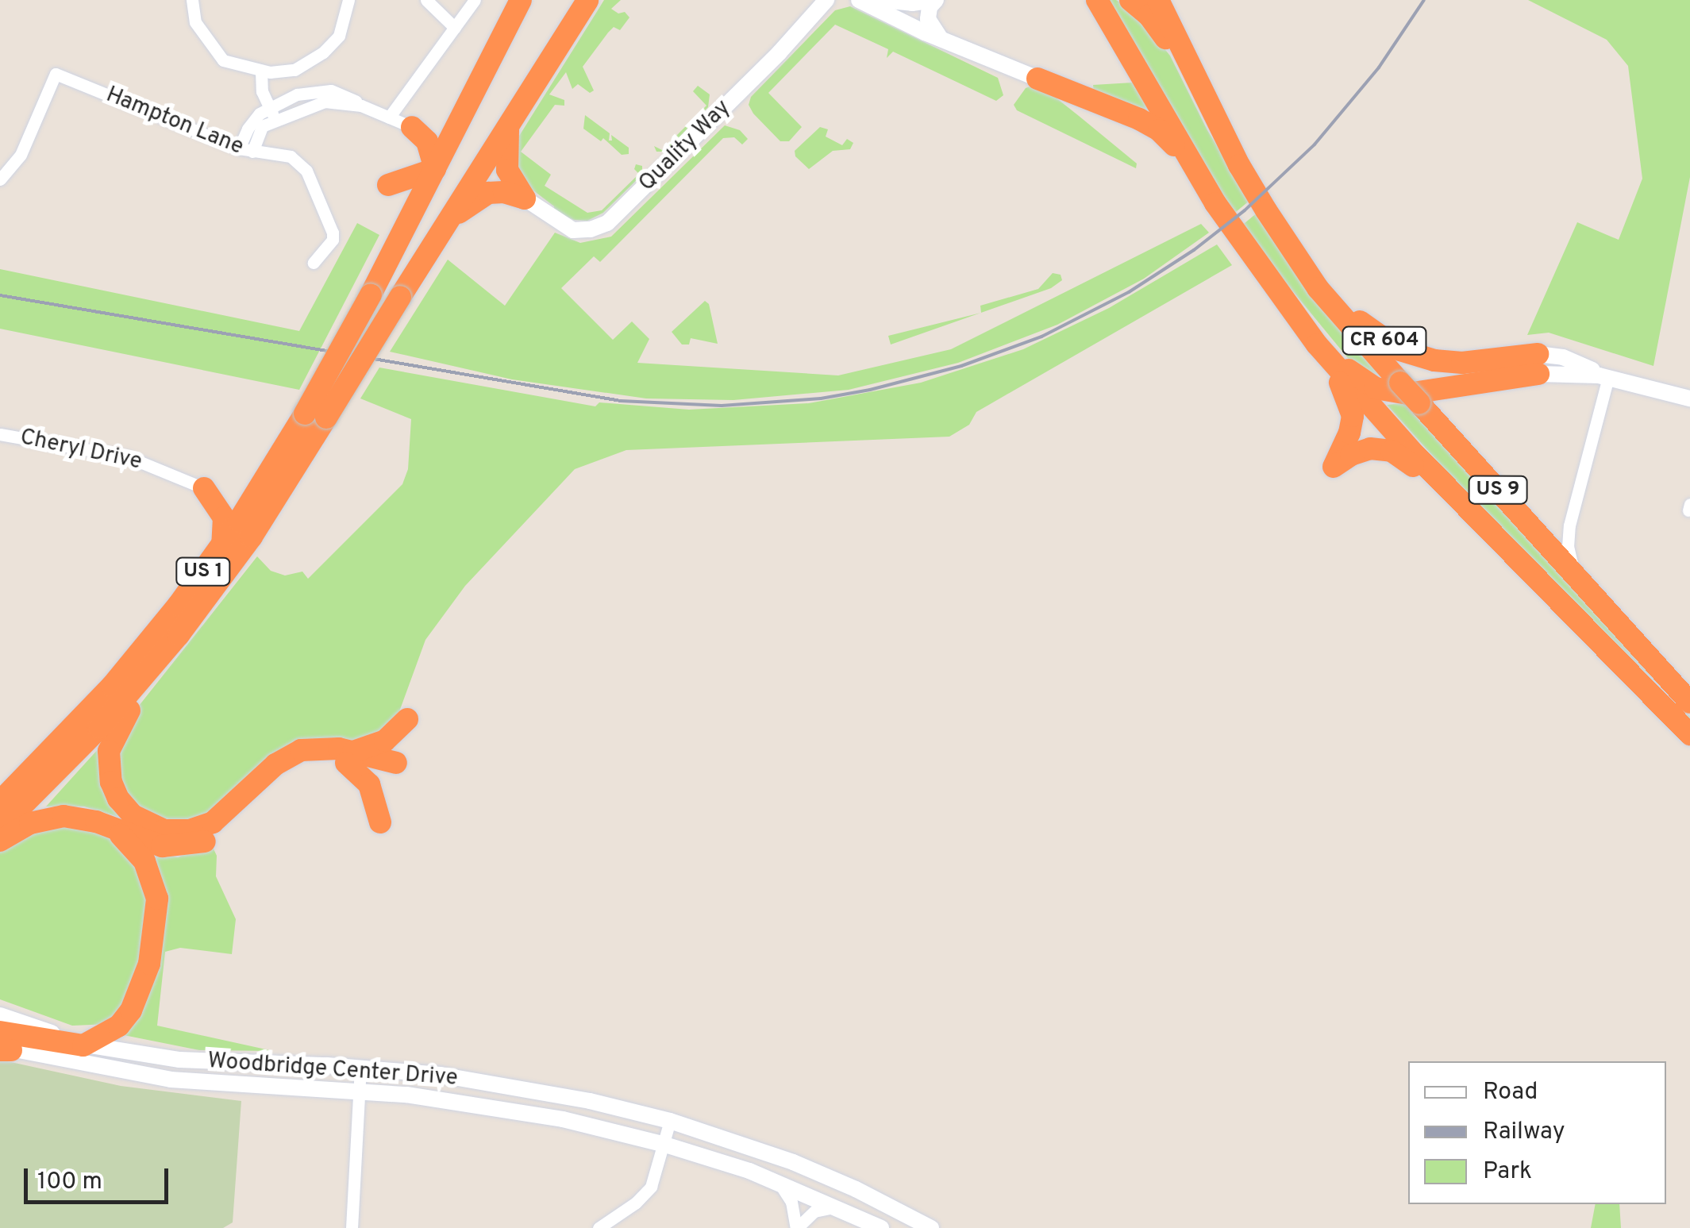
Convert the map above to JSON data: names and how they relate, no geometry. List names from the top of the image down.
{
  "streets": {
    "highway": ["CR 604", "US 9", "US 1"],
    "street": [
      "Hampton Lane",
      "Quality Way",
      "Cheryl Drive",
      "Woodbridge Center Drive"
    ]
  },
  "crossings": [
    ["CR 604", "US 9"]
  ],
  "legend": ["Road", "Railway", "Park"],
  "scale_bar": "100 m"
}
